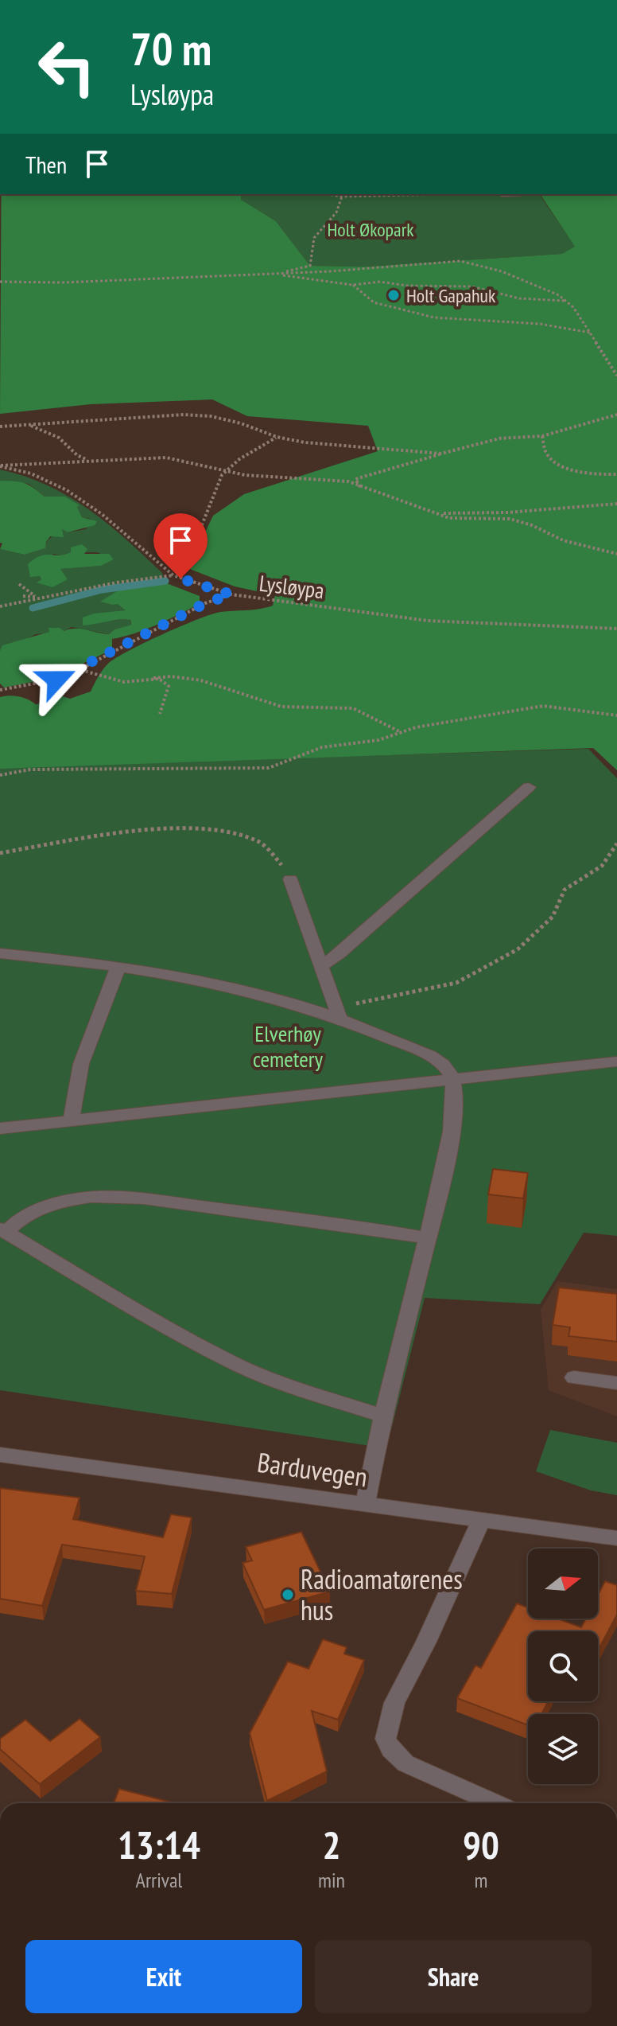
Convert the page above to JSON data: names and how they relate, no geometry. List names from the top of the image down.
{
  "streets": {
    "street": ["Barduvegen"],
    "path": ["Lysløypa"]
  },
  "parks": ["Holt Økopark", "Elverhøy cemetery"],
  "places": ["Holt Gapahuk", "Radioamatørenes hus"],
  "north": "right",
  "page": {
    "turn": ["70 m", "Lysløypa"],
    "then": "Then",
    "eta": [
      "13:14",
      "Arrival",
      "2",
      "min",
      "90",
      "m"
    ],
    "buttons": ["Exit", "Share"]
  }
}
